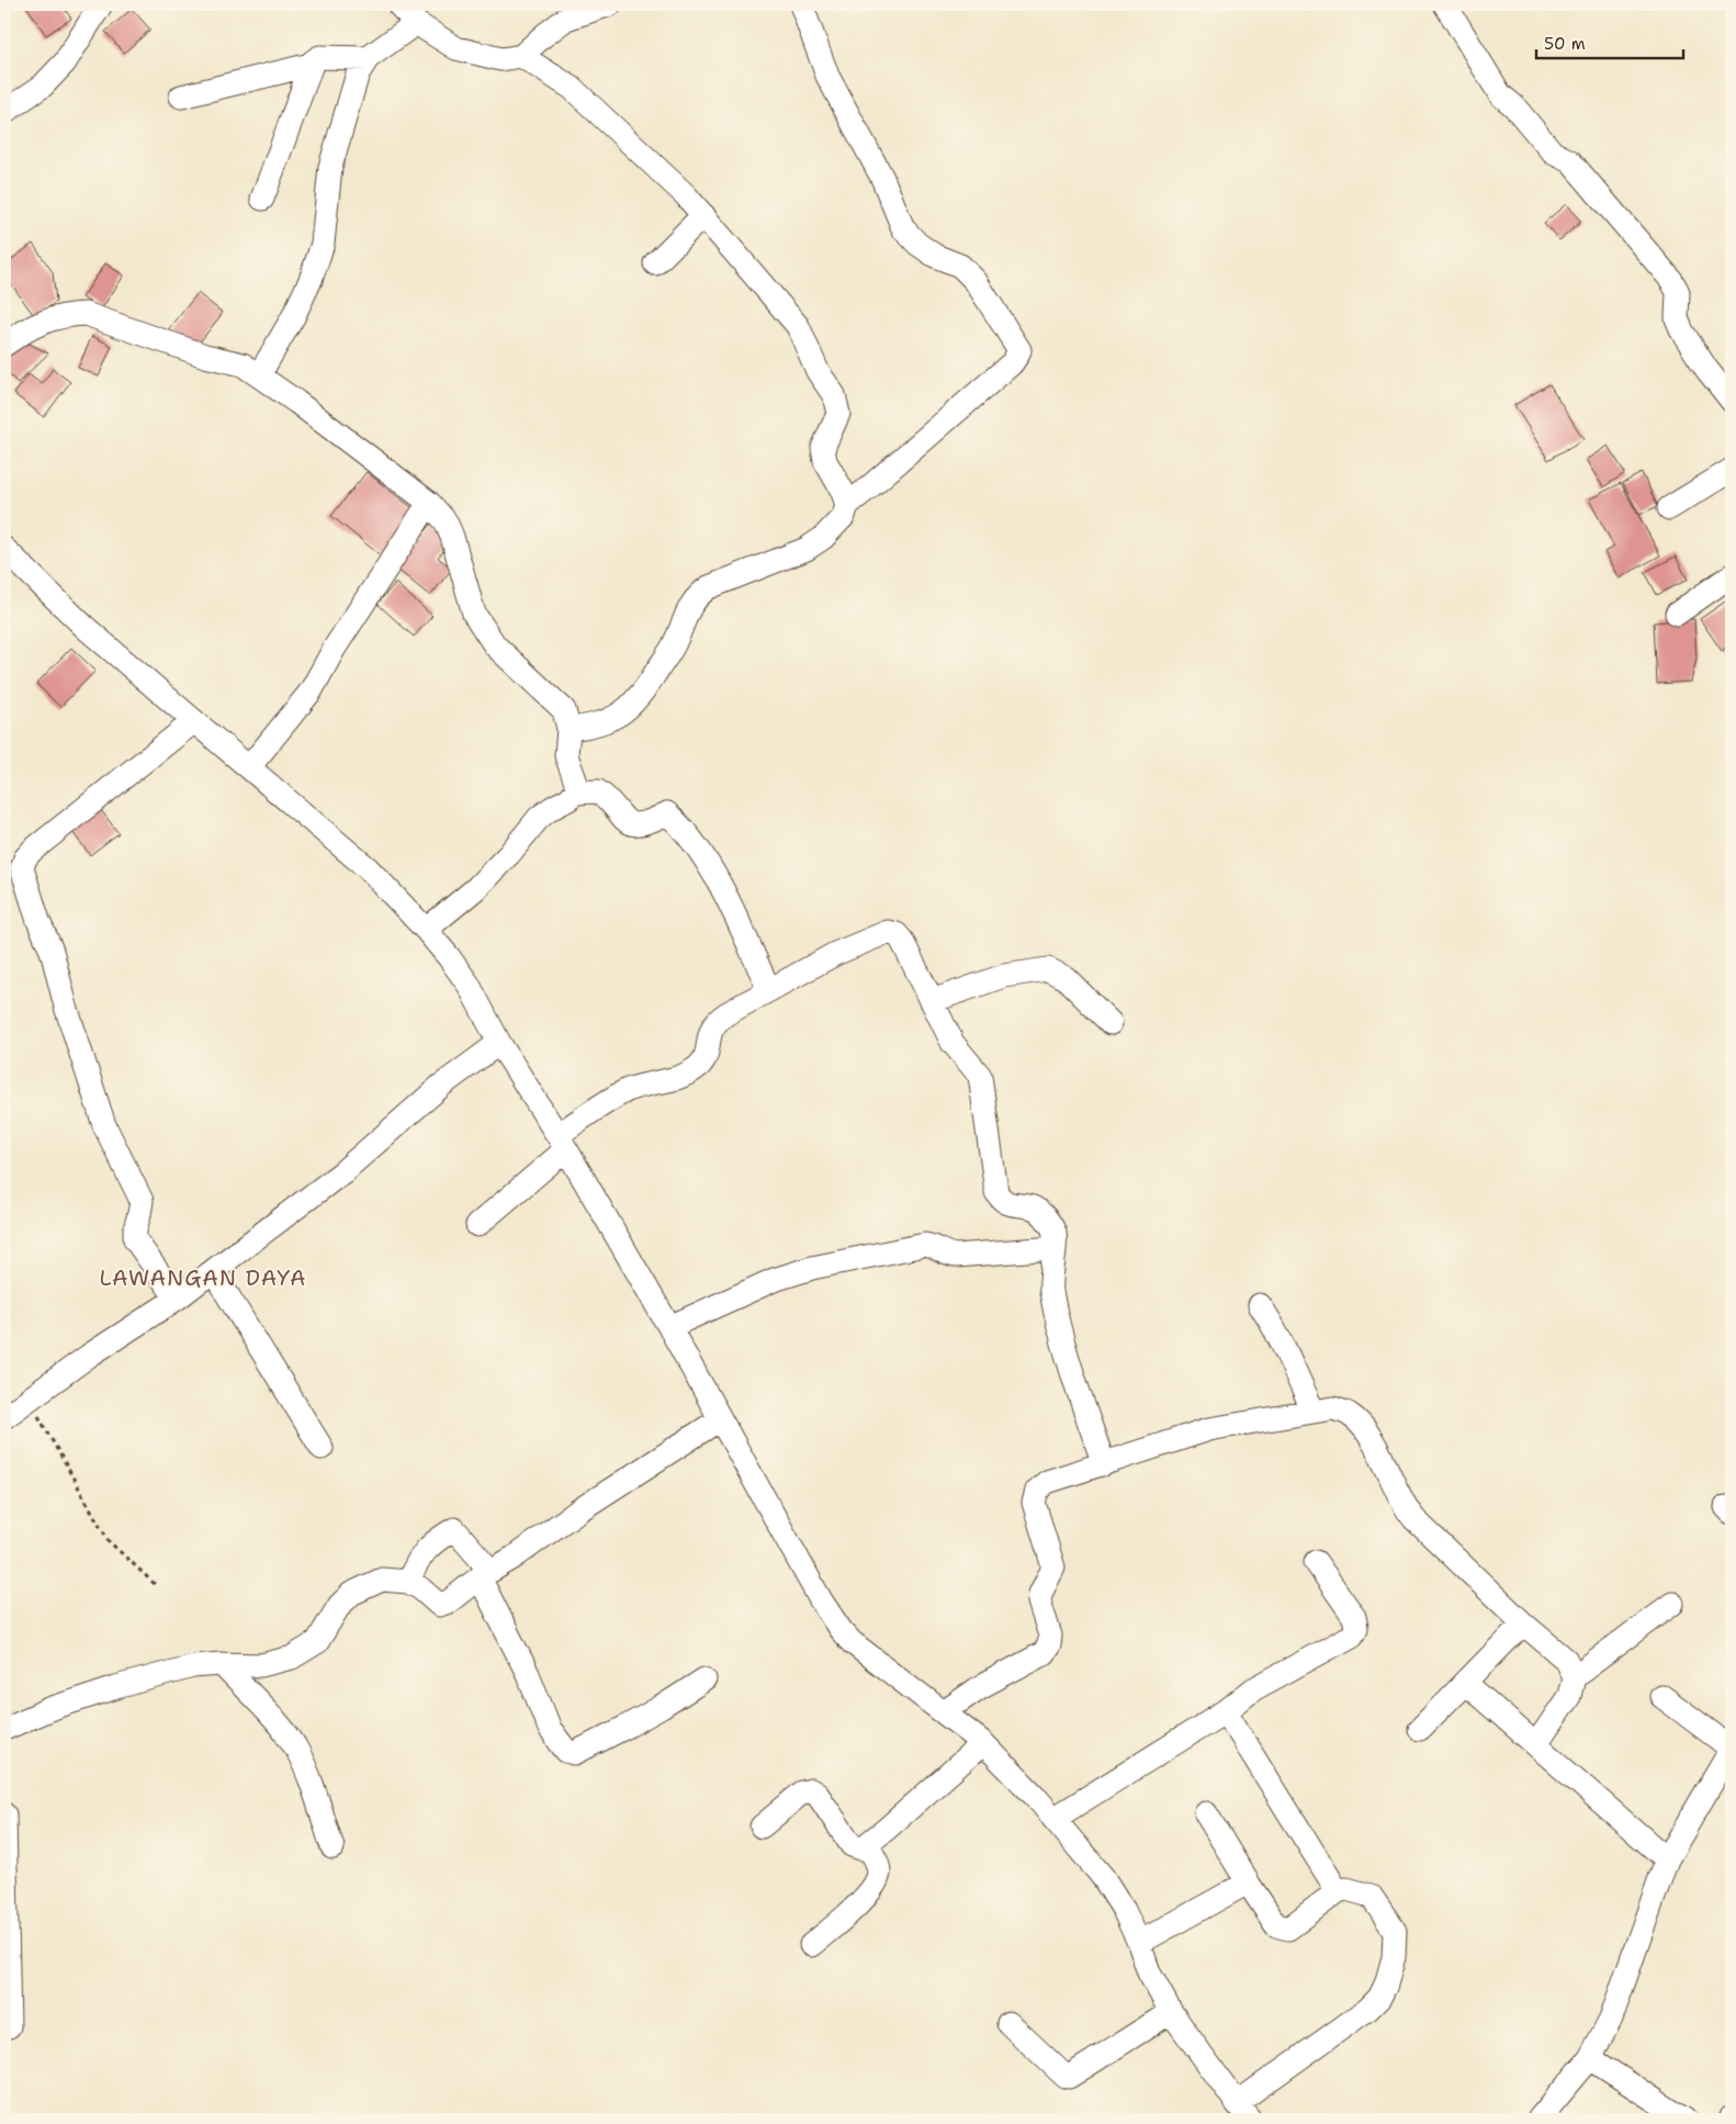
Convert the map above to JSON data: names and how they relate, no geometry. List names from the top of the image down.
{
  "districts": ["LAWANGAN DAYA"],
  "scale_bar": "50 m"
}
